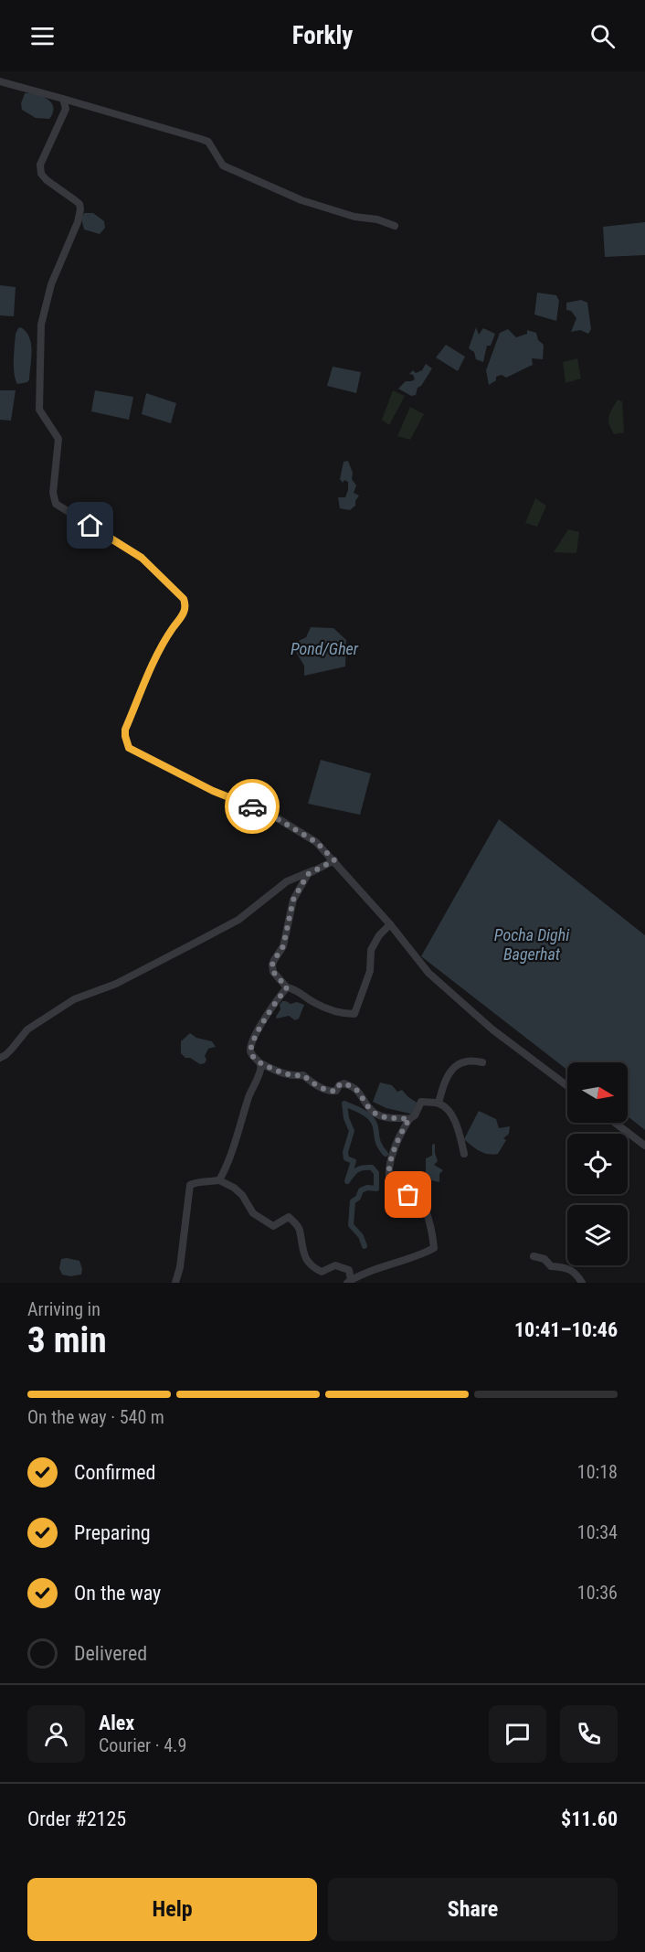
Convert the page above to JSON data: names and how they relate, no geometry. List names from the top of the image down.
{
  "water": ["Pond/Gher", "Pocha Dighi Bagerhat"],
  "north": "right",
  "page": {
    "header": "Forkly",
    "heading": ["3 min", "Arriving in", "10:41–10:46"],
    "panel": [
      "Alex",
      "Courier · 4.9",
      "Order #2125",
      "$11.60"
    ],
    "bar": "On the way · 540 m",
    "list": [
      ["Confirmed", "10:18"],
      ["Preparing", "10:34"],
      ["On the way", "10:36"],
      "Delivered"
    ],
    "buttons": ["Help", "Share"]
  }
}
